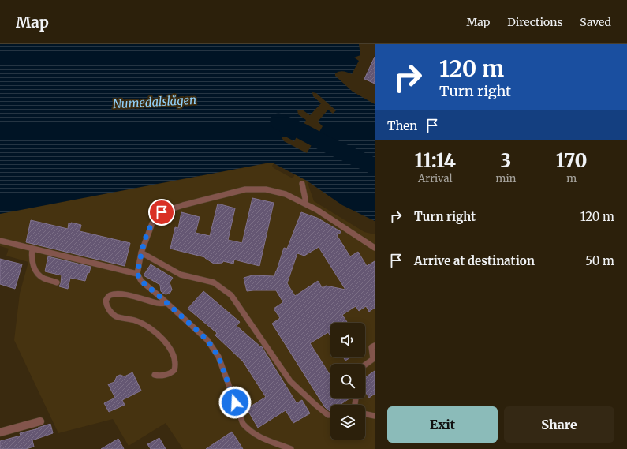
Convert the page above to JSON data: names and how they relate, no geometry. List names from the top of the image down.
{
  "water": ["Numedalslågen"],
  "page": {
    "header": "Map",
    "nav": ["Map", "Directions", "Saved"],
    "turn": ["120 m", "Turn right"],
    "then": "Then",
    "eta": [
      "11:14",
      "Arrival",
      "3",
      "min",
      "170",
      "m"
    ],
    "list": [
      {
        "name": "Turn right",
        "value": "120 m"
      },
      {
        "name": "Arrive at destination",
        "value": "50 m"
      }
    ],
    "buttons": ["Exit", "Share"]
  }
}
